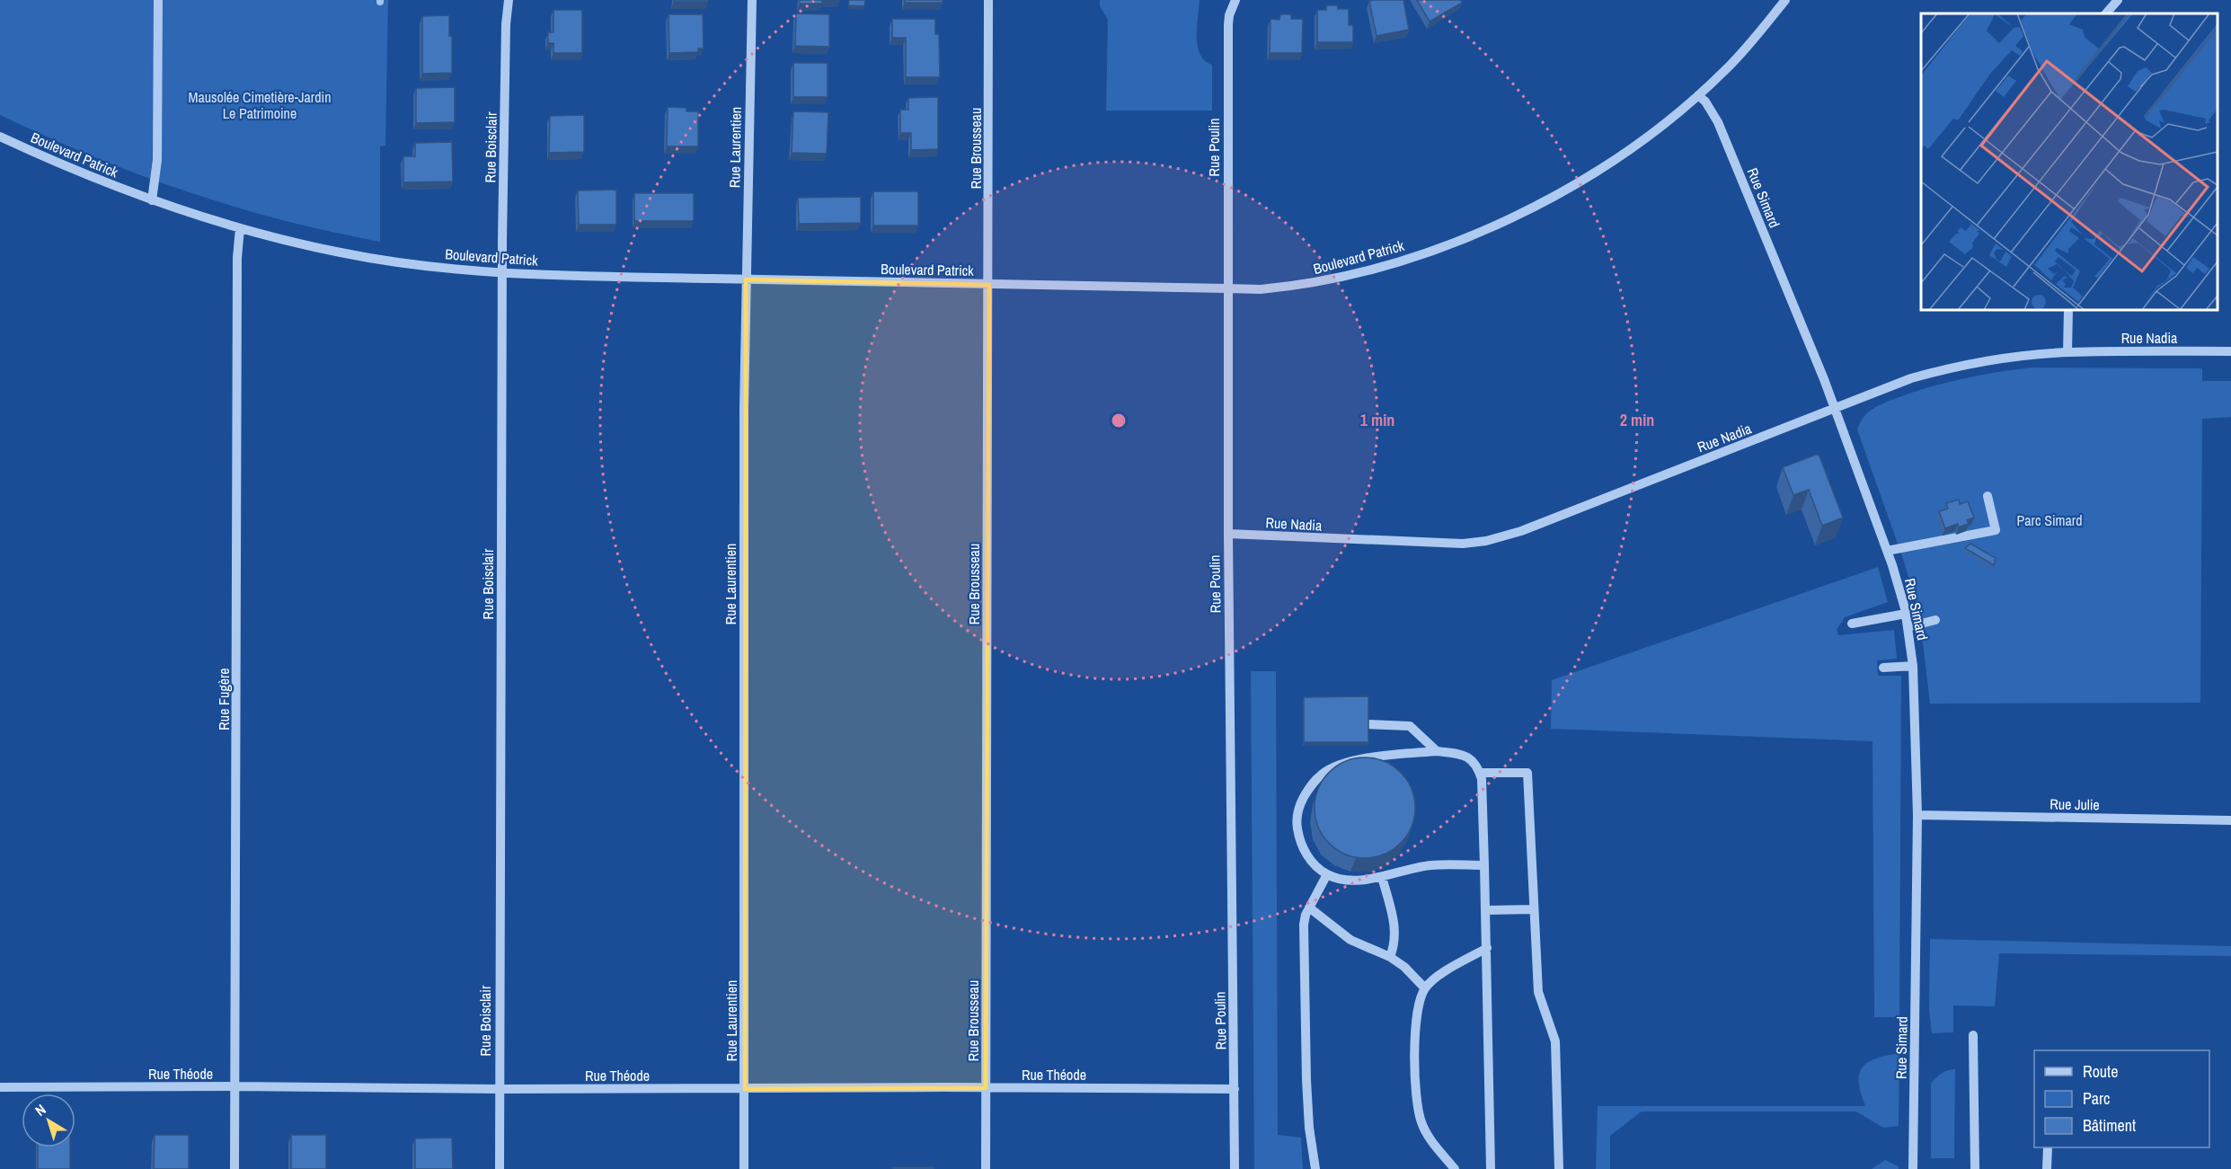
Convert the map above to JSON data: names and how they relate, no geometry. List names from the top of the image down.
{
  "streets": {
    "street": [
      "Rue Boisclair",
      "Rue Laurentien",
      "Rue Poulin",
      "Rue Brousseau",
      "Boulevard Patrick",
      "Rue Simard",
      "Rue Nadia",
      "Rue Fugère",
      "Rue Julie",
      "Rue Théode"
    ]
  },
  "crossings": [
    ["Rue Boisclair", "Boulevard Patrick"],
    ["Rue Boisclair", "Rue Théode"],
    ["Rue Laurentien", "Boulevard Patrick"],
    ["Rue Laurentien", "Rue Théode"],
    ["Rue Poulin", "Boulevard Patrick"],
    ["Rue Poulin", "Rue Nadia"],
    ["Rue Poulin", "Rue Théode"],
    ["Rue Brousseau", "Boulevard Patrick"],
    ["Rue Brousseau", "Rue Théode"],
    ["Boulevard Patrick", "Rue Simard"],
    ["Boulevard Patrick", "Rue Fugère"],
    ["Rue Simard", "Rue Nadia"],
    ["Rue Simard", "Rue Julie"],
    ["Rue Fugère", "Rue Théode"]
  ],
  "parks": ["Mausolée Cimetière-Jardin Le Patrimoine", "Parc Simard"],
  "legend": ["Route", "Parc", "Bâtiment"],
  "north": "top left",
  "rings": ["1 min", "2 min"]
}
